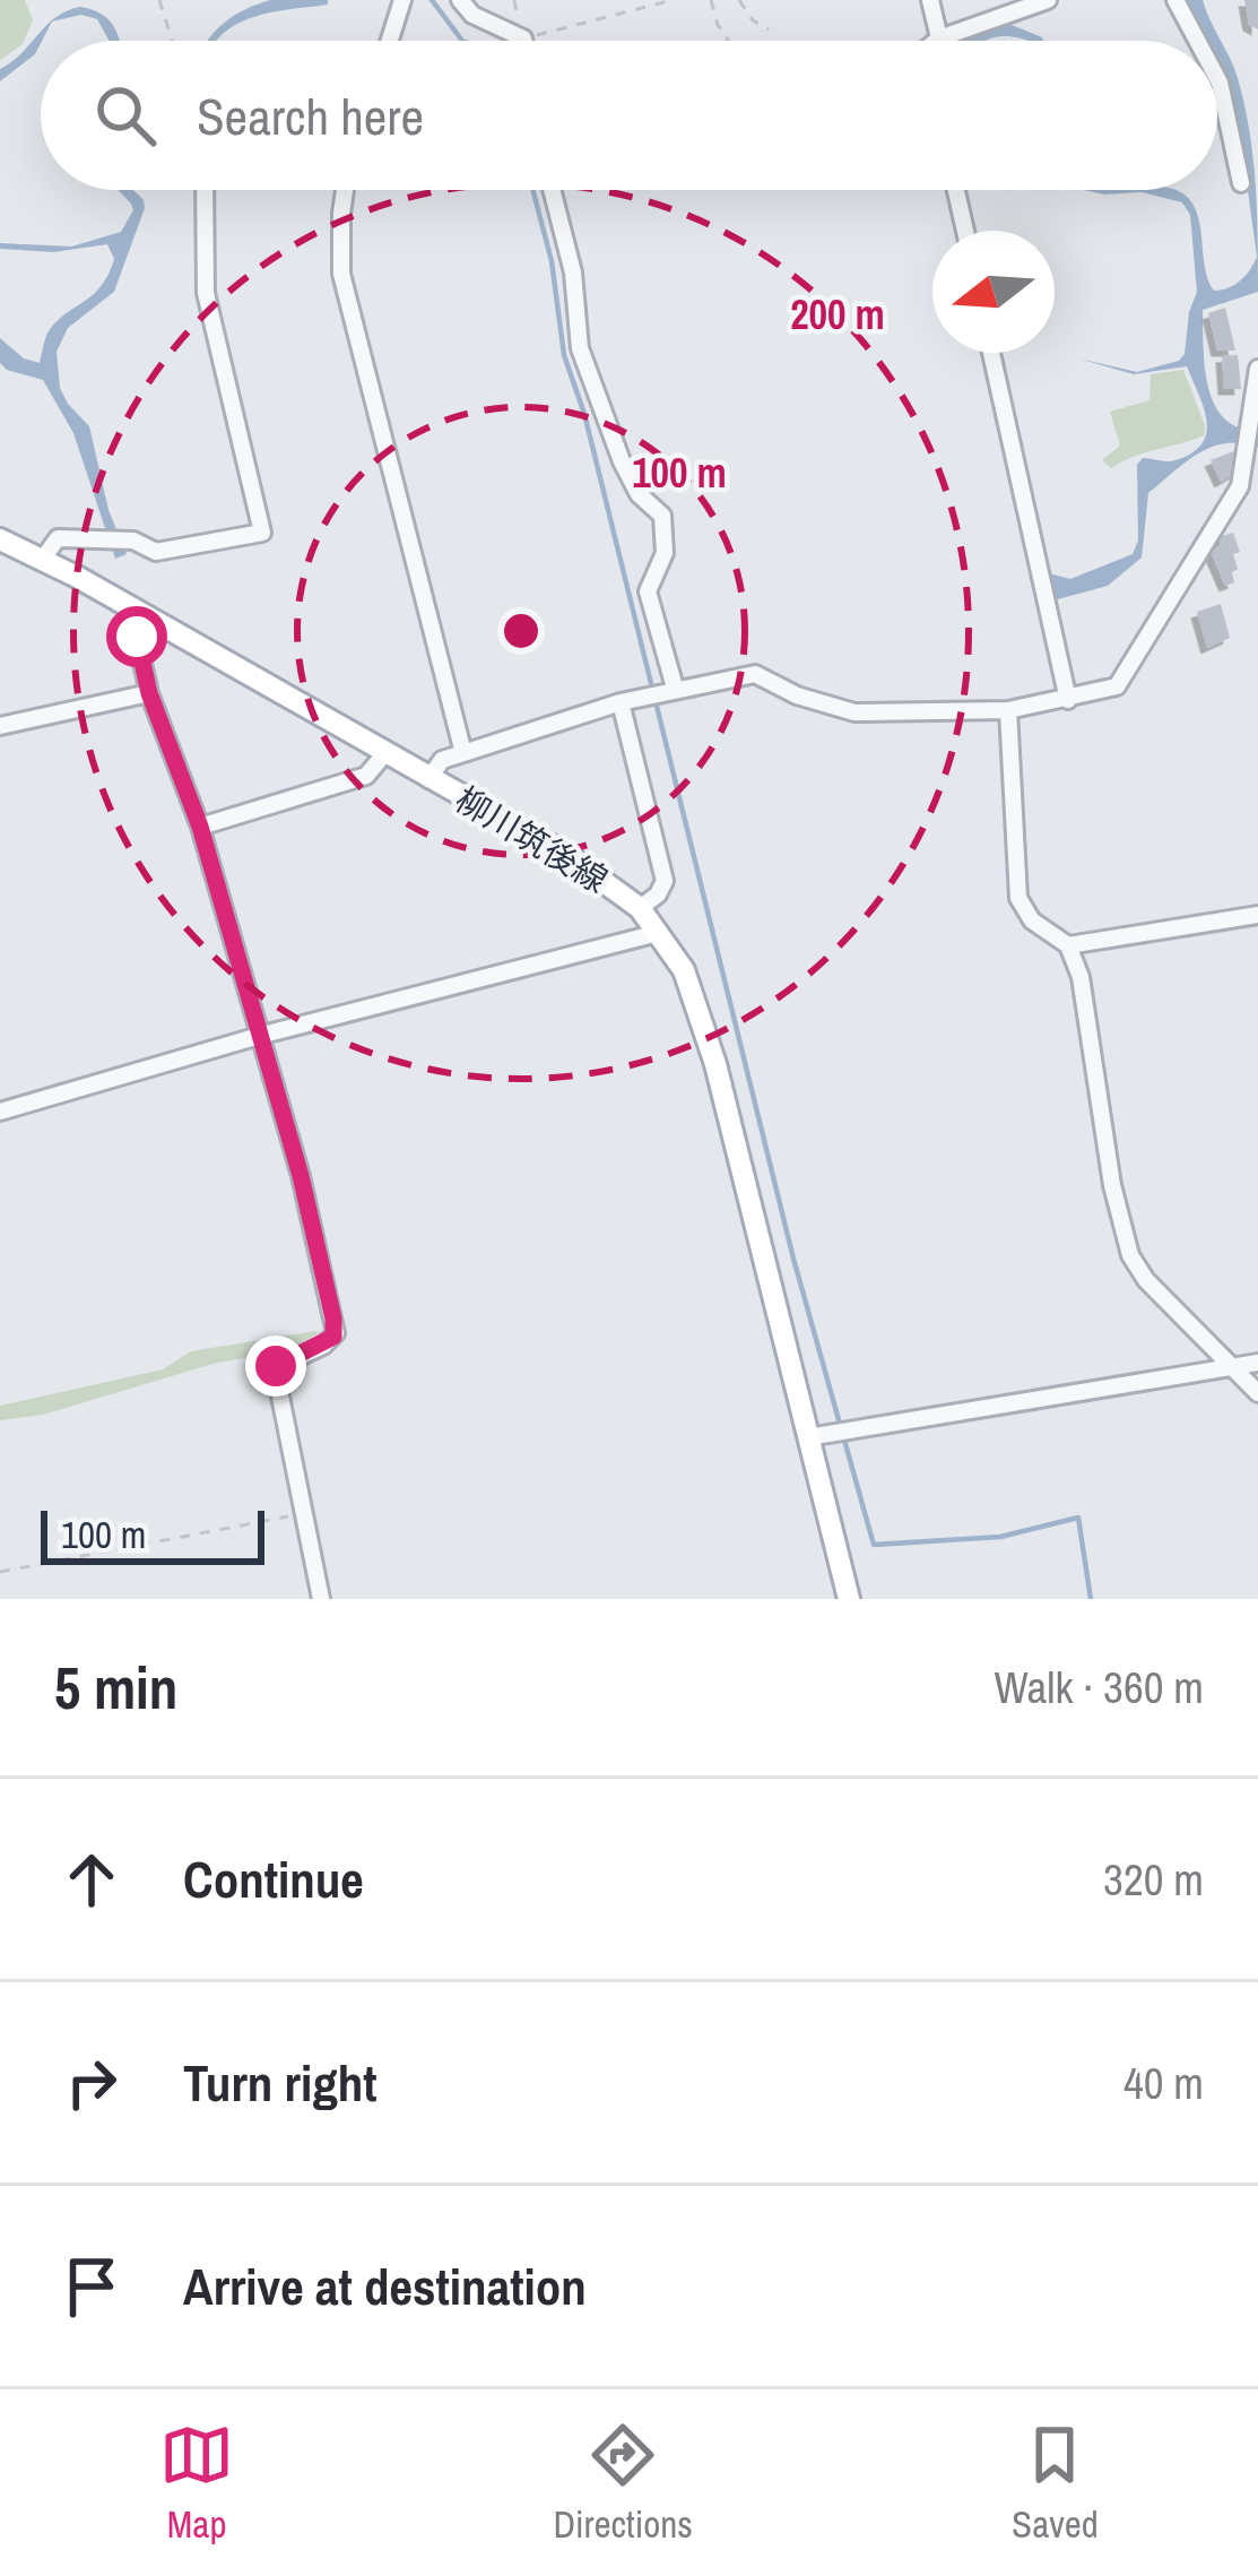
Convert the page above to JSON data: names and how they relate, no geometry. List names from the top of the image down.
{
  "streets": {
    "main road": ["柳川筑後線"]
  },
  "scale_bar": "100 m",
  "north": "left",
  "page": {
    "search": "Search here",
    "scale": "100 m",
    "heading": ["5 min", "Walk · 360 m"],
    "list": [
      ["Continue", "320 m"],
      ["Turn right", "40 m"],
      "Arrive at destination"
    ],
    "nav": ["Map", "Directions", "Saved"]
  },
  "rings": ["200 m", "100 m"]
}
